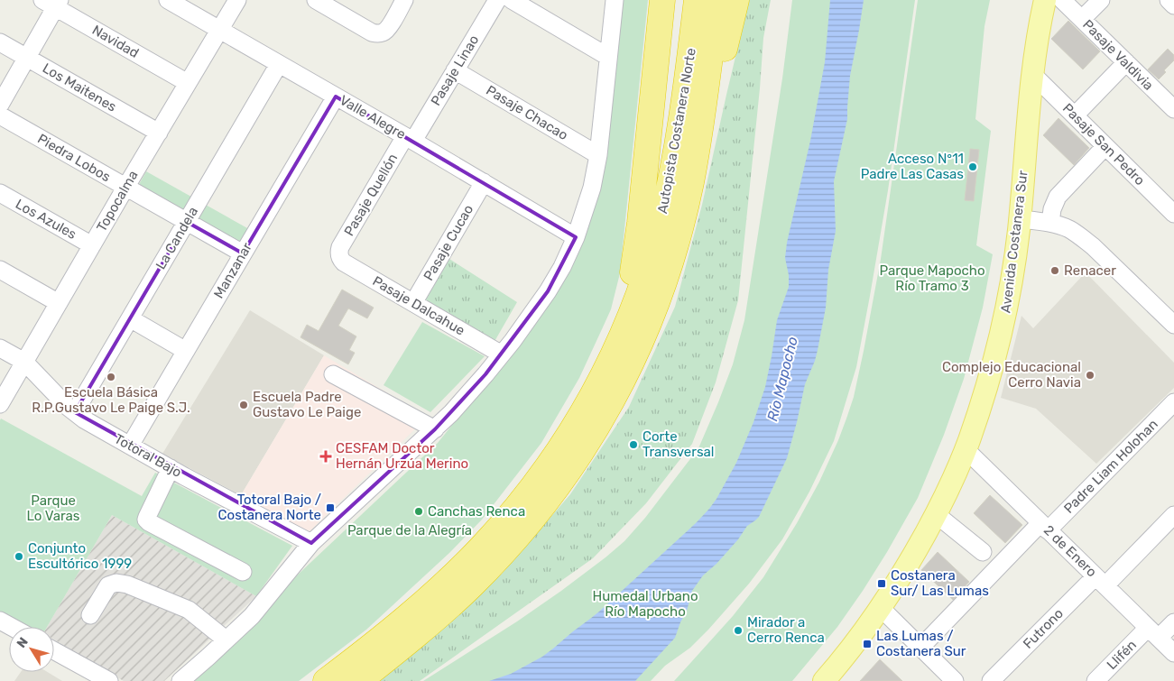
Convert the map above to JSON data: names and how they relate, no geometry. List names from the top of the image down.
{
  "streets": {
    "highway": ["Autopista Costanera Norte"],
    "main road": ["Avenida Costanera Sur"],
    "street": [
      "Navidad",
      "Pasaje Valdivia",
      "Pasaje Linao",
      "Los Maitenes",
      "Pasaje Chacao",
      "Valle Alegre",
      "Pasaje San Pedro",
      "Piedra Lobos",
      "Pasaje Quellón",
      "Topocalma",
      "Los Azules",
      "La Candela",
      "Pasaje Cucao",
      "Manzanar",
      "Pasaje Dalcahue",
      "Totoral Bajo",
      "Padre Liam Holohan",
      "2 de Enero",
      "Futrono",
      "Llifén"
    ]
  },
  "crossings": [
    ["Navidad", "Topocalma"],
    ["Pasaje Linao", "Pasaje Chacao"],
    ["Pasaje Linao", "Valle Alegre"],
    ["Pasaje Linao", "Pasaje Quellón"],
    ["Los Maitenes", "Topocalma"],
    ["Valle Alegre", "Pasaje Quellón"],
    ["Valle Alegre", "Topocalma"],
    ["Valle Alegre", "La Candela"],
    ["Valle Alegre", "Pasaje Cucao"],
    ["Valle Alegre", "Manzanar"],
    ["Pasaje San Pedro", "Avenida Costanera Sur"],
    ["Piedra Lobos", "Topocalma"],
    ["Piedra Lobos", "La Candela"],
    ["Piedra Lobos", "Manzanar"],
    ["Pasaje Quellón", "Pasaje Dalcahue"],
    ["Topocalma", "Los Azules"],
    ["Topocalma", "Totoral Bajo"],
    ["La Candela", "Totoral Bajo"],
    ["Avenida Costanera Sur", "2 de Enero"],
    ["Pasaje Cucao", "Pasaje Dalcahue"],
    ["Manzanar", "Totoral Bajo"],
    ["Padre Liam Holohan", "2 de Enero"],
    ["2 de Enero", "Futrono"],
    ["2 de Enero", "Llifén"]
  ],
  "water": ["Río Mapocho"],
  "parks": [
    "Parque Mapocho Río Tramo 3",
    "Parque Lo Varas",
    "Parque de la Alegría",
    "Humedal Urbano Río Mapocho"
  ],
  "places": {
    "other": [
      "Acceso N°11 Padre Las Casas",
      "Renacer",
      "Complejo Educacional Cerro Navia",
      "Escuela Básica R.P.Gustavo Le Paige S.J.",
      "Escuela Padre Gustavo Le Paige",
      "Corte Transversal",
      "Canchas Renca",
      "Conjunto Escultórico 1999",
      "Mirador a Cerro Renca"
    ],
    "health": ["CESFAM Doctor Hernán Urzúa Merino"],
    "transit": ["Totoral Bajo / Costanera Norte", "Costanera Sur/ Las Lumas", "Las Lumas / Costanera Sur"]
  },
  "north": "top left"
}
